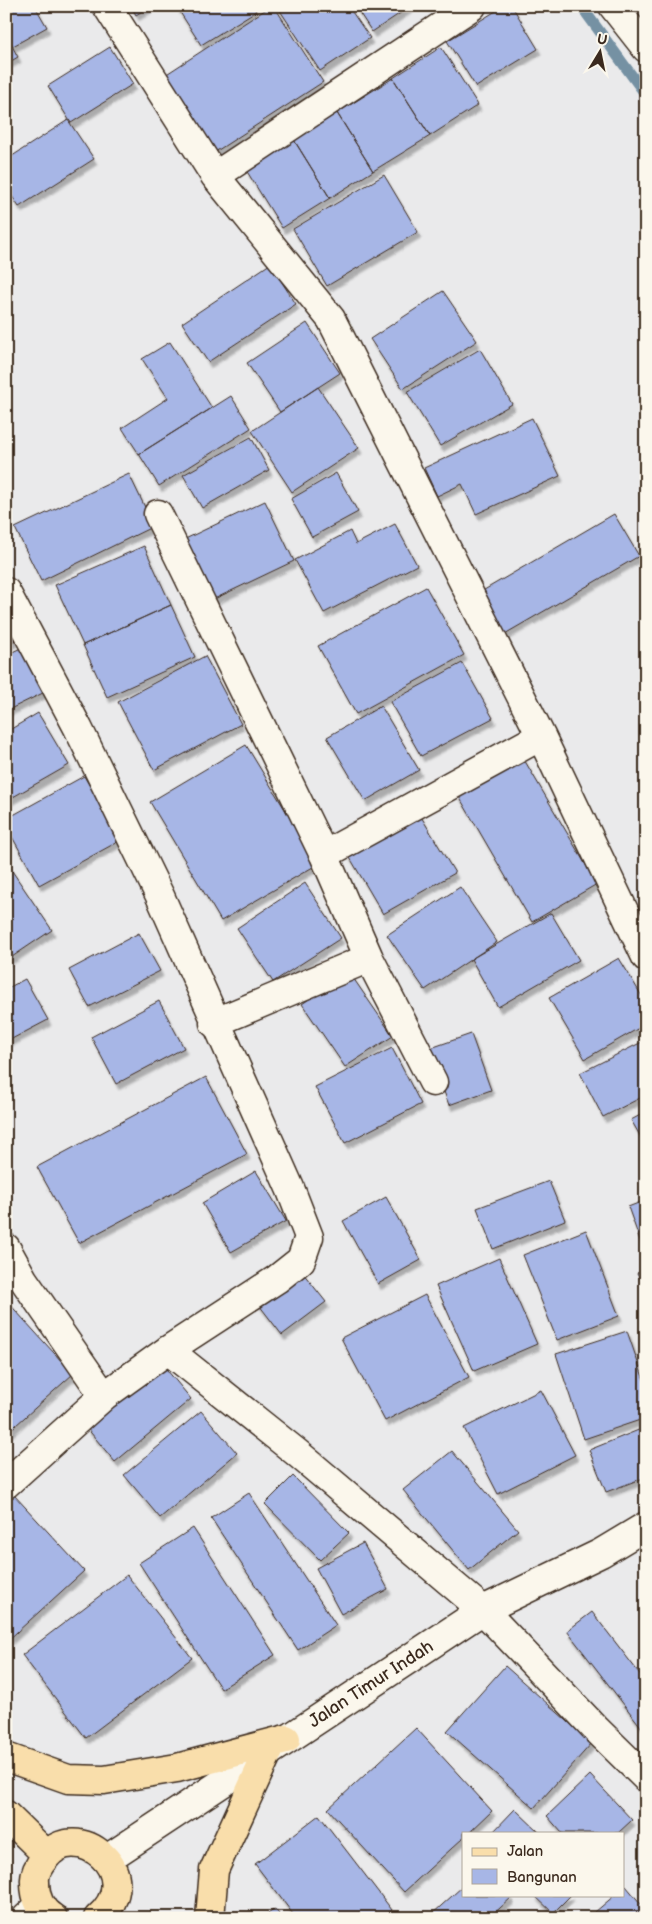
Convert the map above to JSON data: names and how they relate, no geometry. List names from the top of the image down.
{
  "streets": {
    "street": ["Jalan Timur Indah"]
  },
  "legend": ["Jalan", "Bangunan"],
  "north": "top"
}
